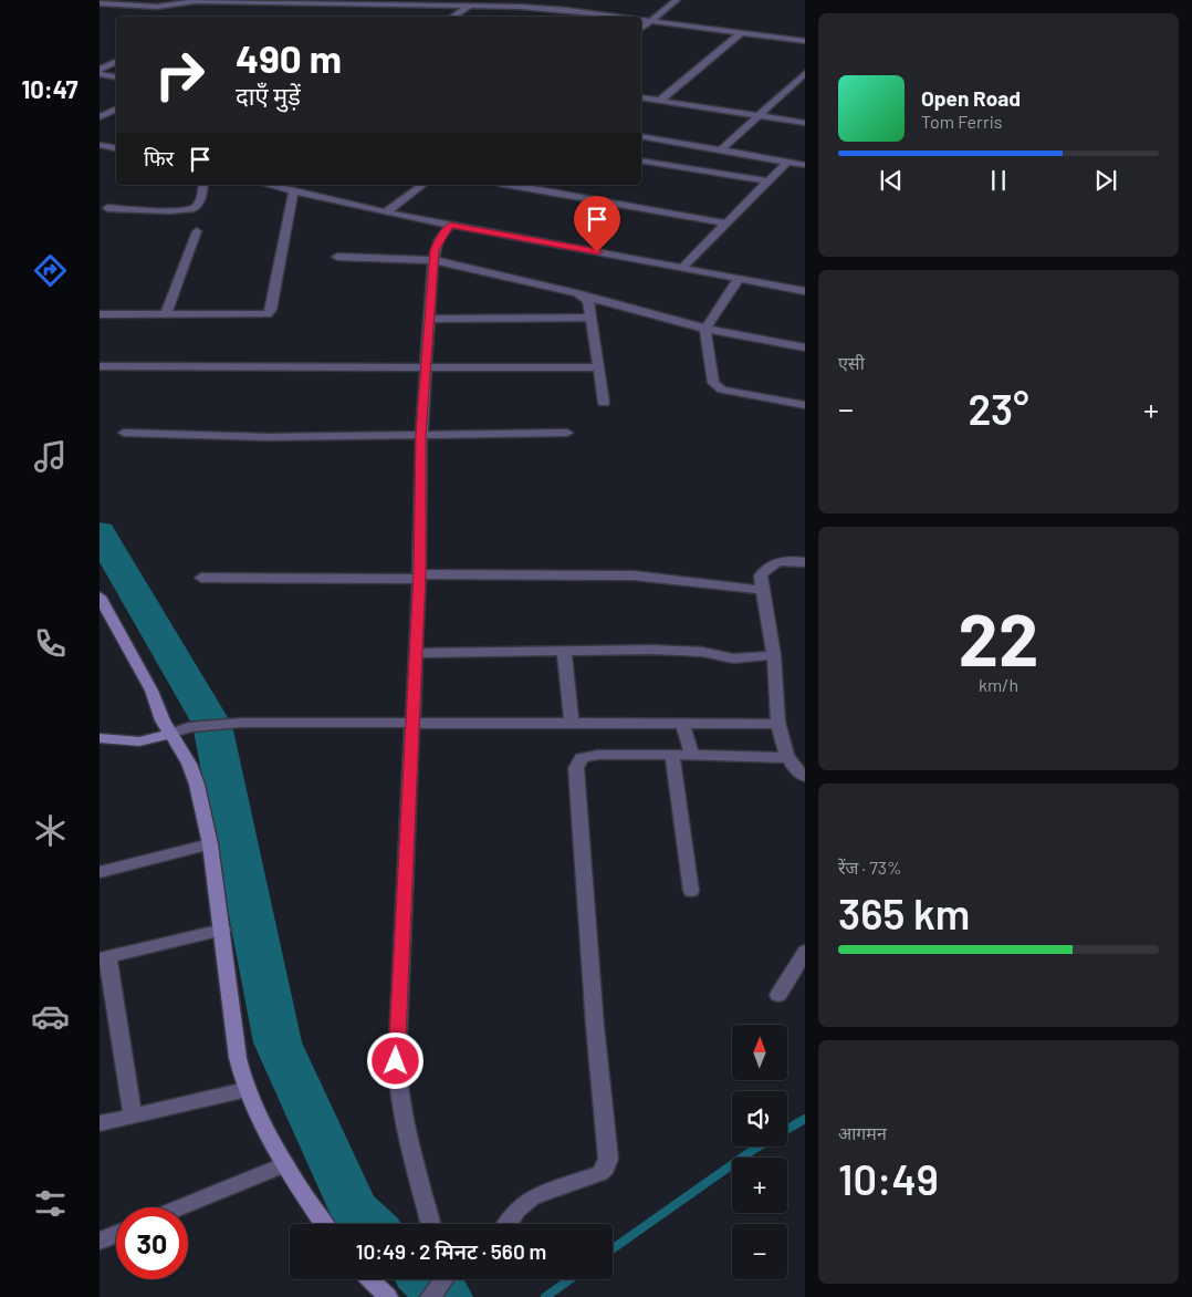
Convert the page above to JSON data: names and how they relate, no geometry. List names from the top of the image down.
{
  "north": "top",
  "page": {
    "tabs": "10:47",
    "turn": ["490 m", "दाएँ मुड़ें"],
    "song": ["Open Road", "Tom Ferris"],
    "then": "फिर",
    "tile": [
      "एसी",
      ["22", "km/h"],
      ["रेंज · 73%", "365 km"],
      ["आगमन", "10:49"]
    ],
    "heat": ["−", "23°", "+"],
    "map_buttons": ["+", "−"],
    "limit": "30",
    "trip": "10:49 · 2 मिनट · 560 m"
  }
}
